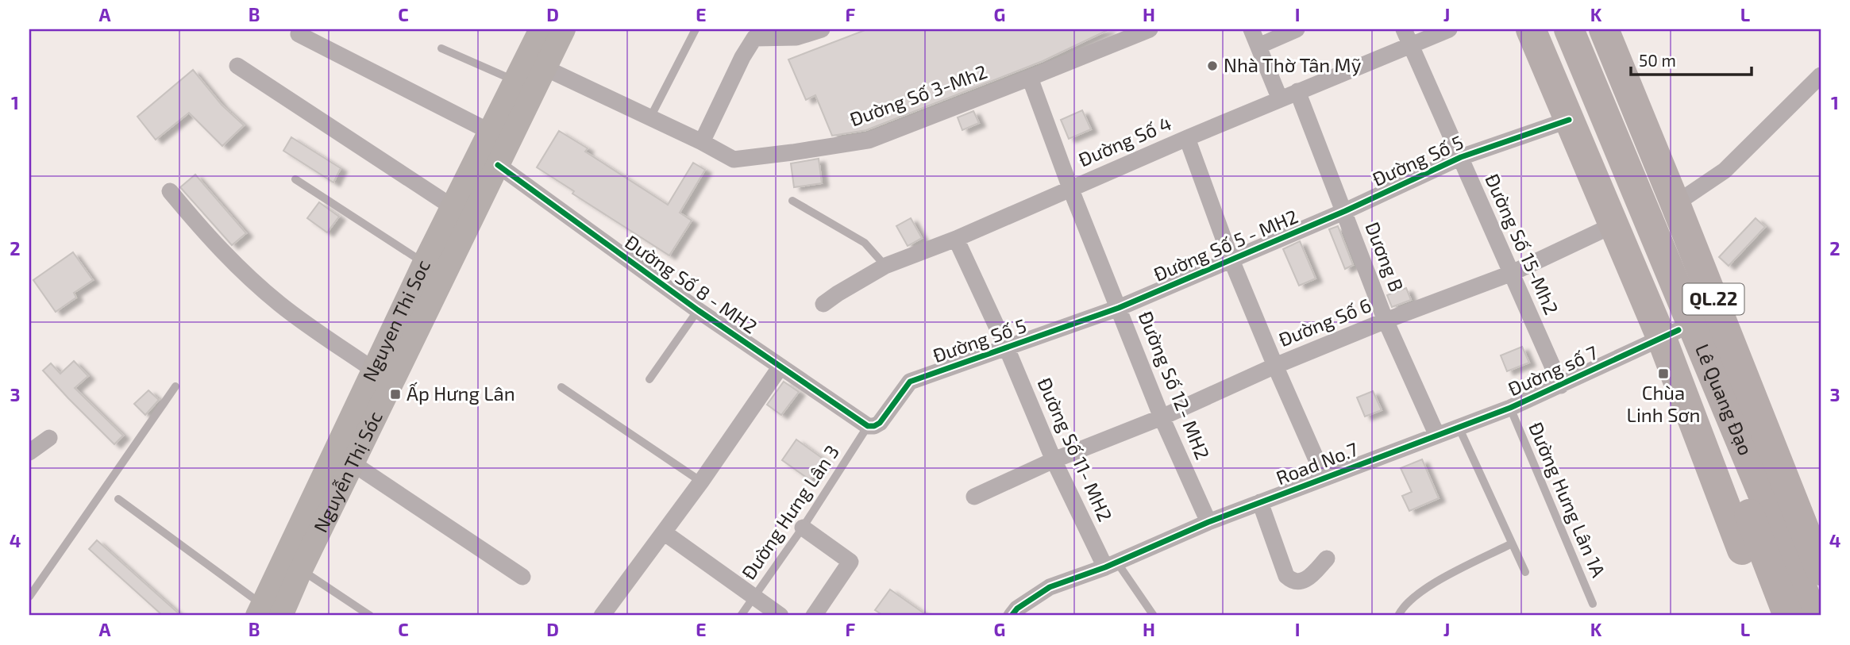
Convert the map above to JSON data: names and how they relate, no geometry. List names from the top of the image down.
{
  "streets": {
    "highway": ["QL.22", "Lê Quang Đạo"],
    "main road": ["Nguyen Thi Soc", "Nguyễn Thị Sóc"],
    "street": [
      "Đường Số 3-Mh2",
      "Đường Số 4",
      "Đường Số 5",
      "Đường Số 15-Mh2",
      "Đường Số 5 - MH2",
      "Dương B",
      "Đường Số 8 - MH2",
      "Đường Số 6",
      "Đường số 7",
      "Đường Số 12- MH2",
      "Đường Số 11- MH2",
      "Road No.7"
    ],
    "lane": ["Đường Hưng Lân 1A", "Đường Hưng Lân 3"]
  },
  "crossings": [
    ["Đường Số 3-Mh2", "Đường Số 12- MH2"],
    ["Đường Số 3-Mh2", "Nguyễn Thị Sóc"],
    ["Đường Số 4", "Đường Số 15-Mh2"],
    ["Đường Số 4", "Dương B"],
    ["Đường Số 4", "Đường Số 12- MH2"],
    ["Đường Số 5", "Đường Số 15-Mh2"],
    ["Đường Số 5", "Đường Số 5 - MH2"],
    ["Đường Số 5", "Dương B"],
    ["Đường Số 5", "Đường Số 8 - MH2"],
    ["Đường Số 5", "Đường Số 12- MH2"],
    ["Đường Số 5", "Lê Quang Đạo"],
    ["Đường Số 5", "Đường Số 11- MH2"],
    ["Đường Số 5", "Đường Hưng Lân 3"],
    ["Đường Số 15-Mh2", "Đường Số 6"],
    ["Đường Số 15-Mh2", "Đường số 7"],
    ["Đường Số 5 - MH2", "Dương B"],
    ["Đường Số 5 - MH2", "Đường Số 12- MH2"],
    ["Dương B", "Đường Số 6"],
    ["Dương B", "Đường số 7"],
    ["Dương B", "Road No.7"],
    ["Đường Số 8 - MH2", "Nguyễn Thị Sóc"],
    ["Đường Số 8 - MH2", "Đường Hưng Lân 3"],
    ["Nguyen Thi Soc", "Nguyễn Thị Sóc"],
    ["Đường Số 6", "Đường Số 12- MH2"],
    ["Đường Số 6", "Lê Quang Đạo"],
    ["Đường Số 6", "Đường Số 11- MH2"],
    ["Đường số 7", "Lê Quang Đạo"],
    ["Đường số 7", "Road No.7"],
    ["Đường số 7", "Đường Hưng Lân 1A"],
    ["Đường Số 12- MH2", "Road No.7"]
  ],
  "places": {
    "other": ["Nhà Thờ Tân Mỹ"],
    "transit": ["Chùa Linh Sơn", "Ấp Hưng Lân"]
  },
  "scale_bar": "50 m",
  "grid": {
    "columns": [
      "A",
      "B",
      "C",
      "D",
      "E",
      "F",
      "G",
      "H",
      "I",
      "J",
      "K",
      "L"
    ],
    "rows": [
      "1",
      "2",
      "3",
      "4"
    ]
  }
}
